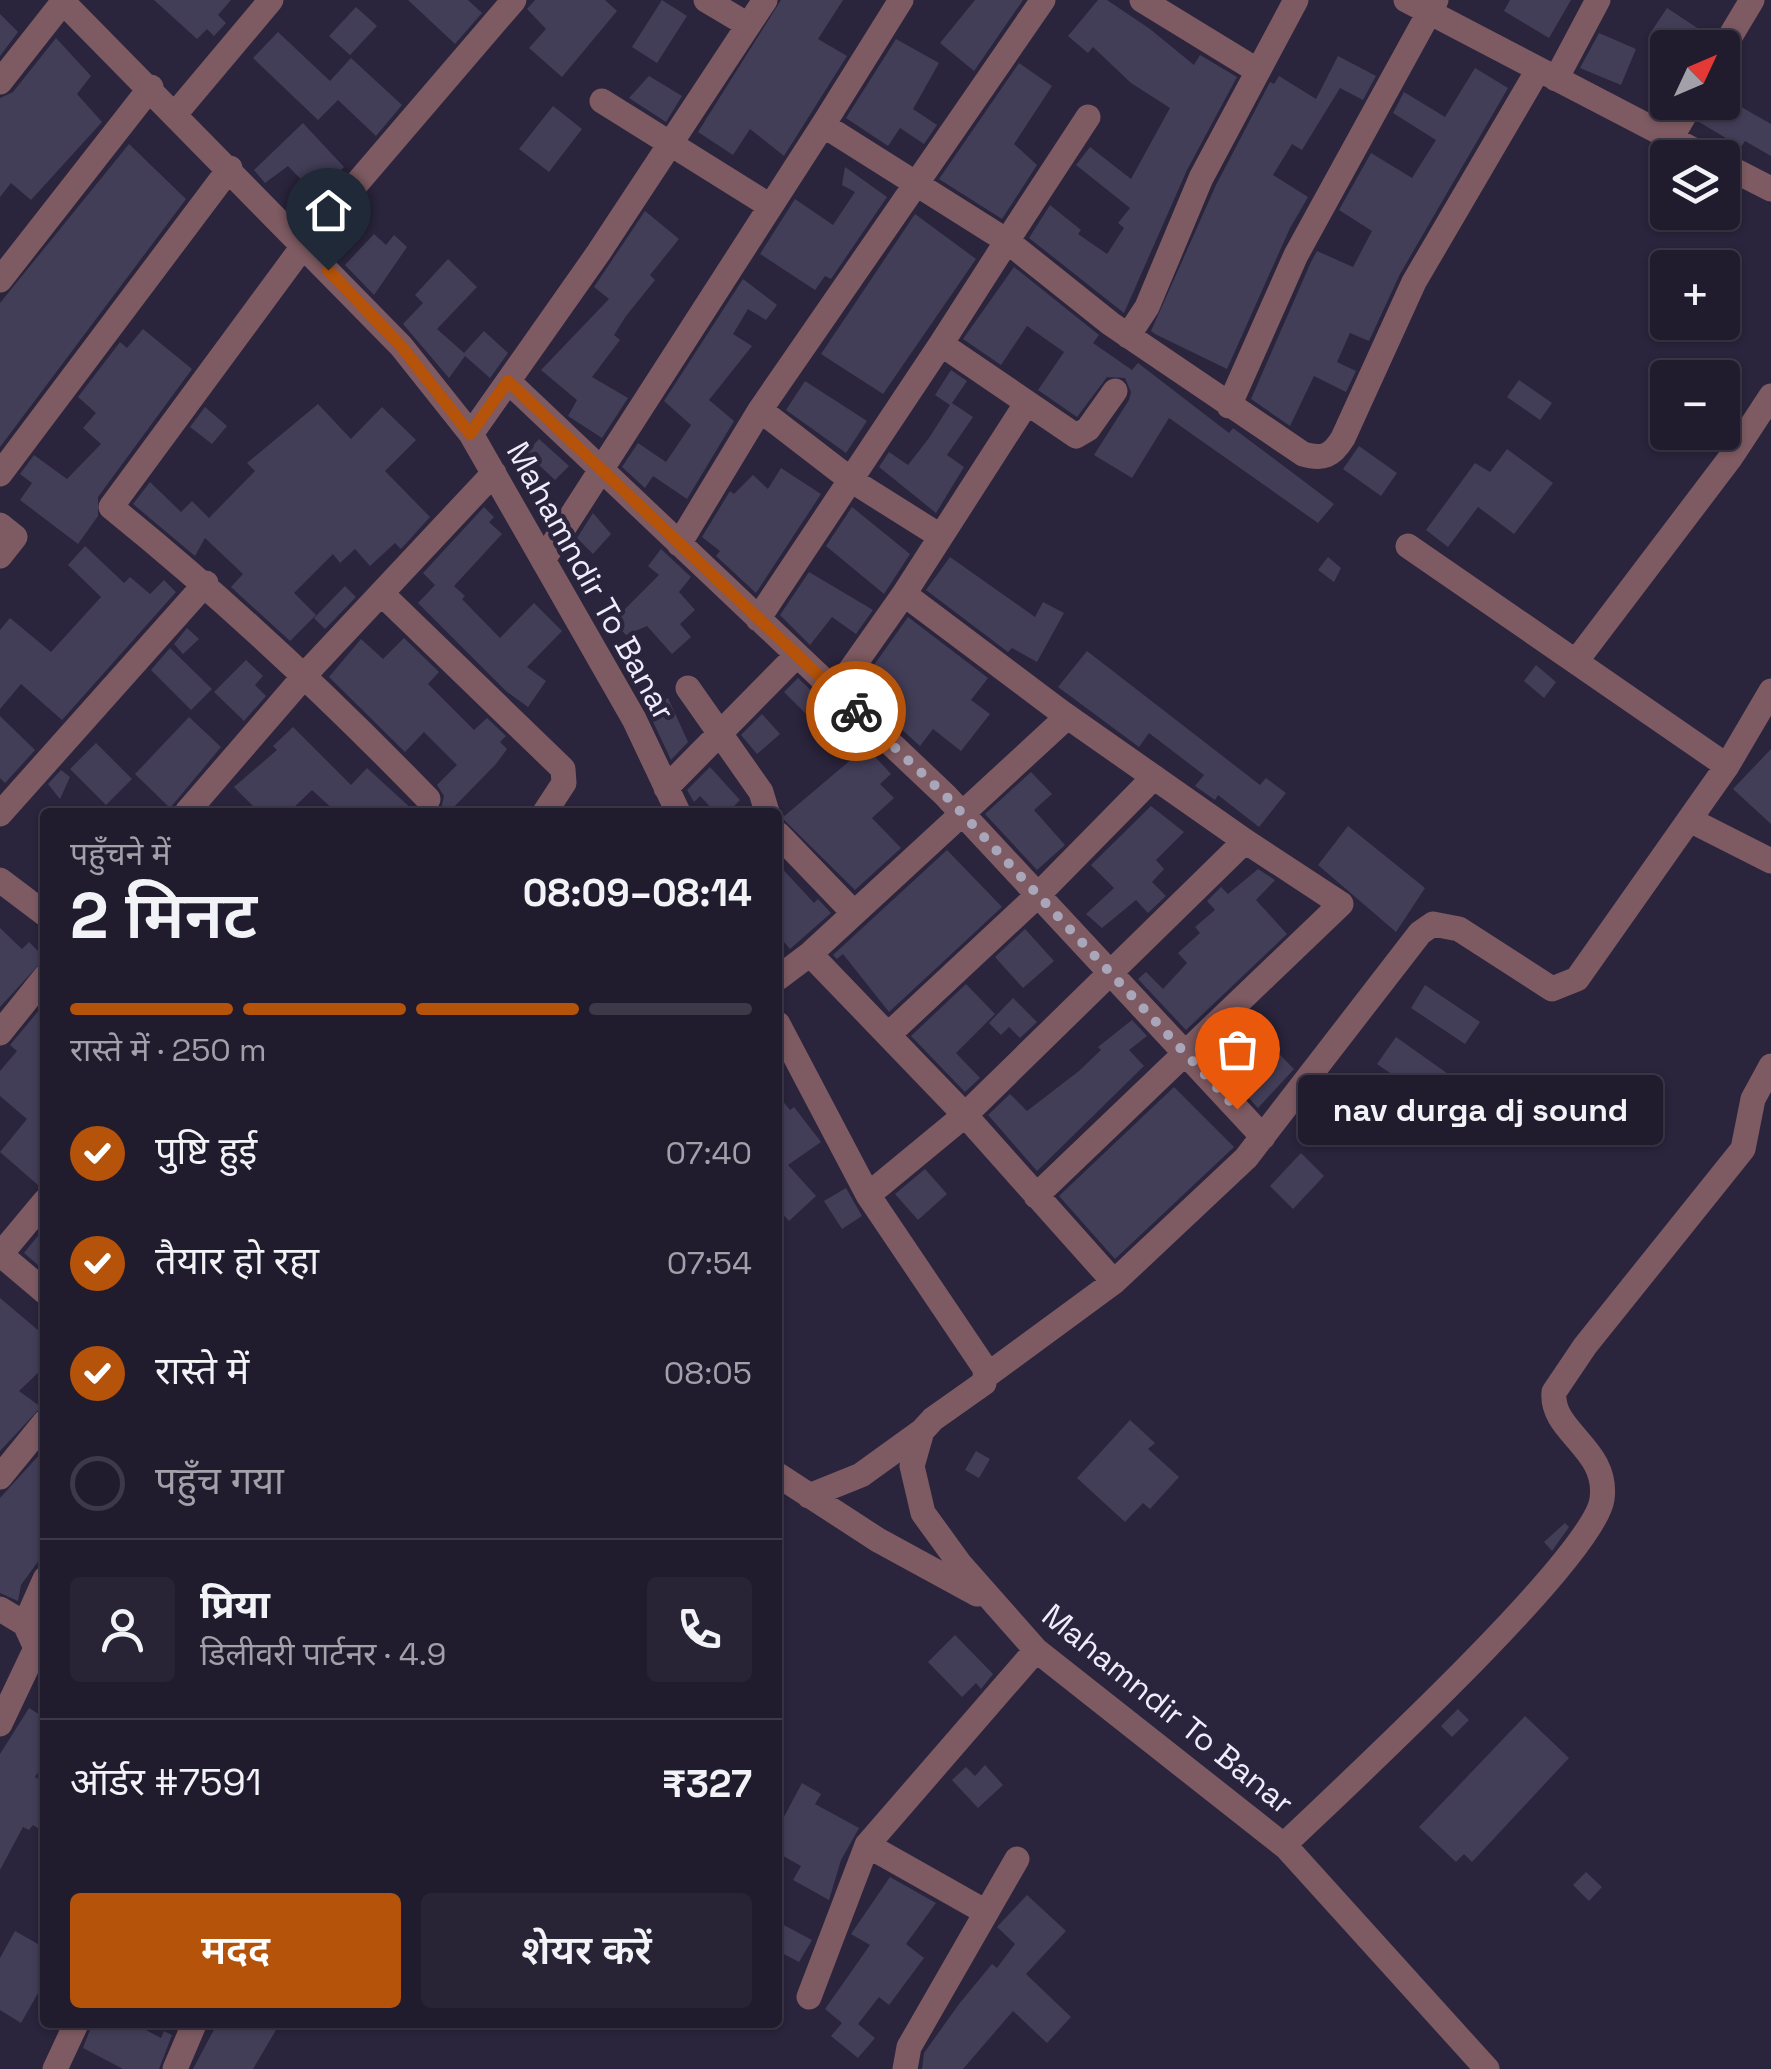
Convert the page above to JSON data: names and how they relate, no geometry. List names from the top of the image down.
{
  "streets": {
    "street": ["Mahamndir To Banar"]
  },
  "places": ["nav durga dj sound"],
  "north": "top right",
  "page": {
    "map_buttons": ["+", "−"],
    "heading": ["2 मिनट", "पहुँचने में", "08:09–08:14"],
    "panel": [
      "प्रिया",
      "डिलीवरी पार्टनर · 4.9",
      "ऑर्डर #7591",
      "₹327"
    ],
    "bar": "रास्ते में · 250 m",
    "bubble": "nav durga dj sound",
    "list": [
      ["पुष्टि हुई", "07:40"],
      ["तैयार हो रहा", "07:54"],
      ["रास्ते में", "08:05"],
      "पहुँच गया"
    ],
    "buttons": ["मदद", "शेयर करें"]
  }
}
